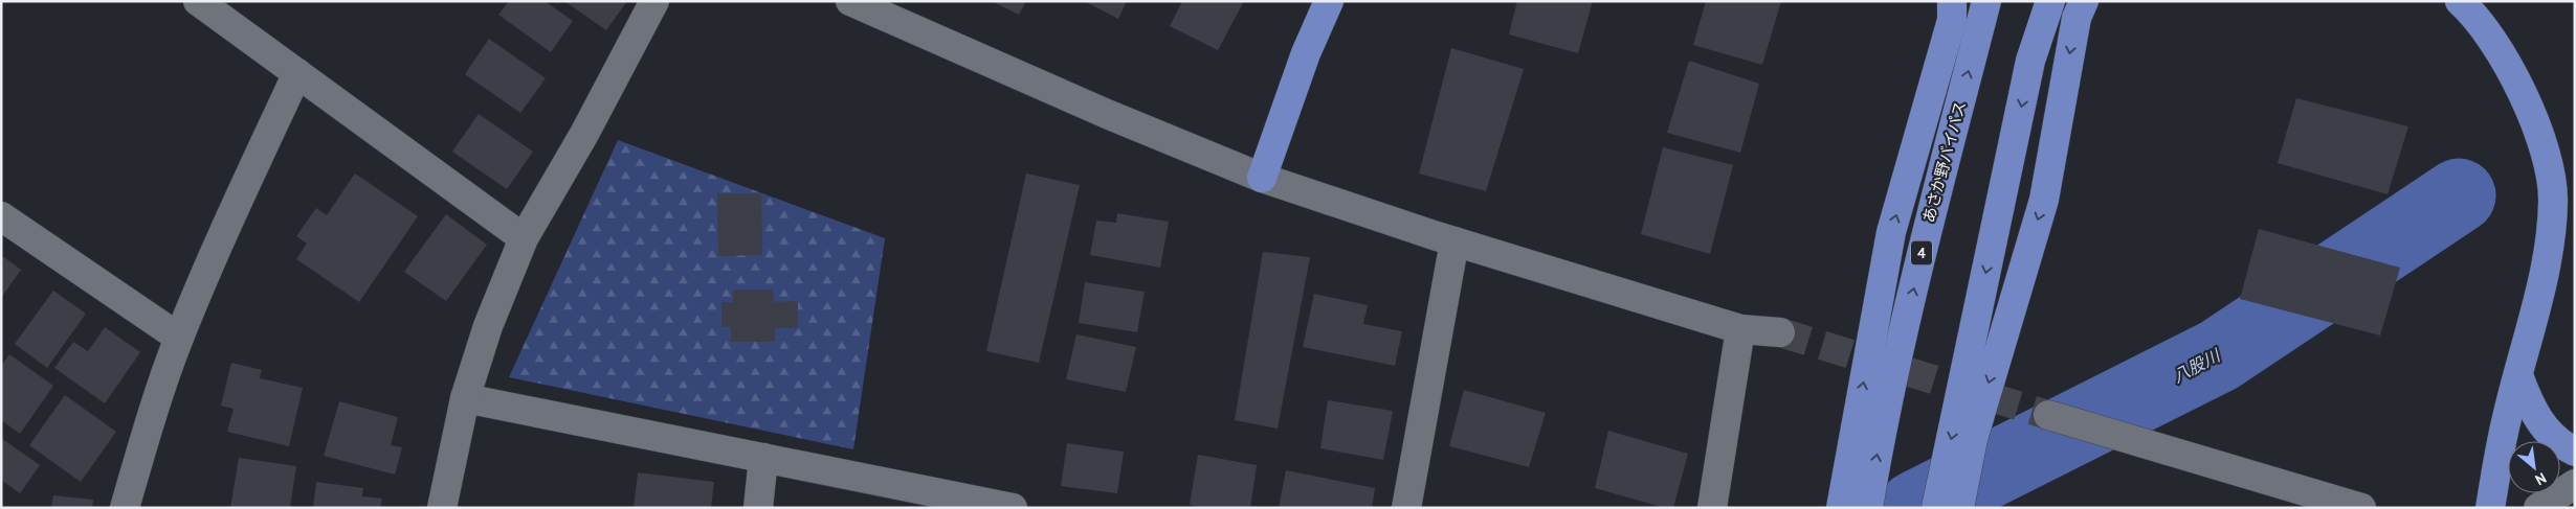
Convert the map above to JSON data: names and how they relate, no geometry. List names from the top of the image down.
{
  "streets": {
    "highway": ["あさか野バイパス", "4"]
  },
  "water": ["八股川"],
  "north": "bottom right"
}
